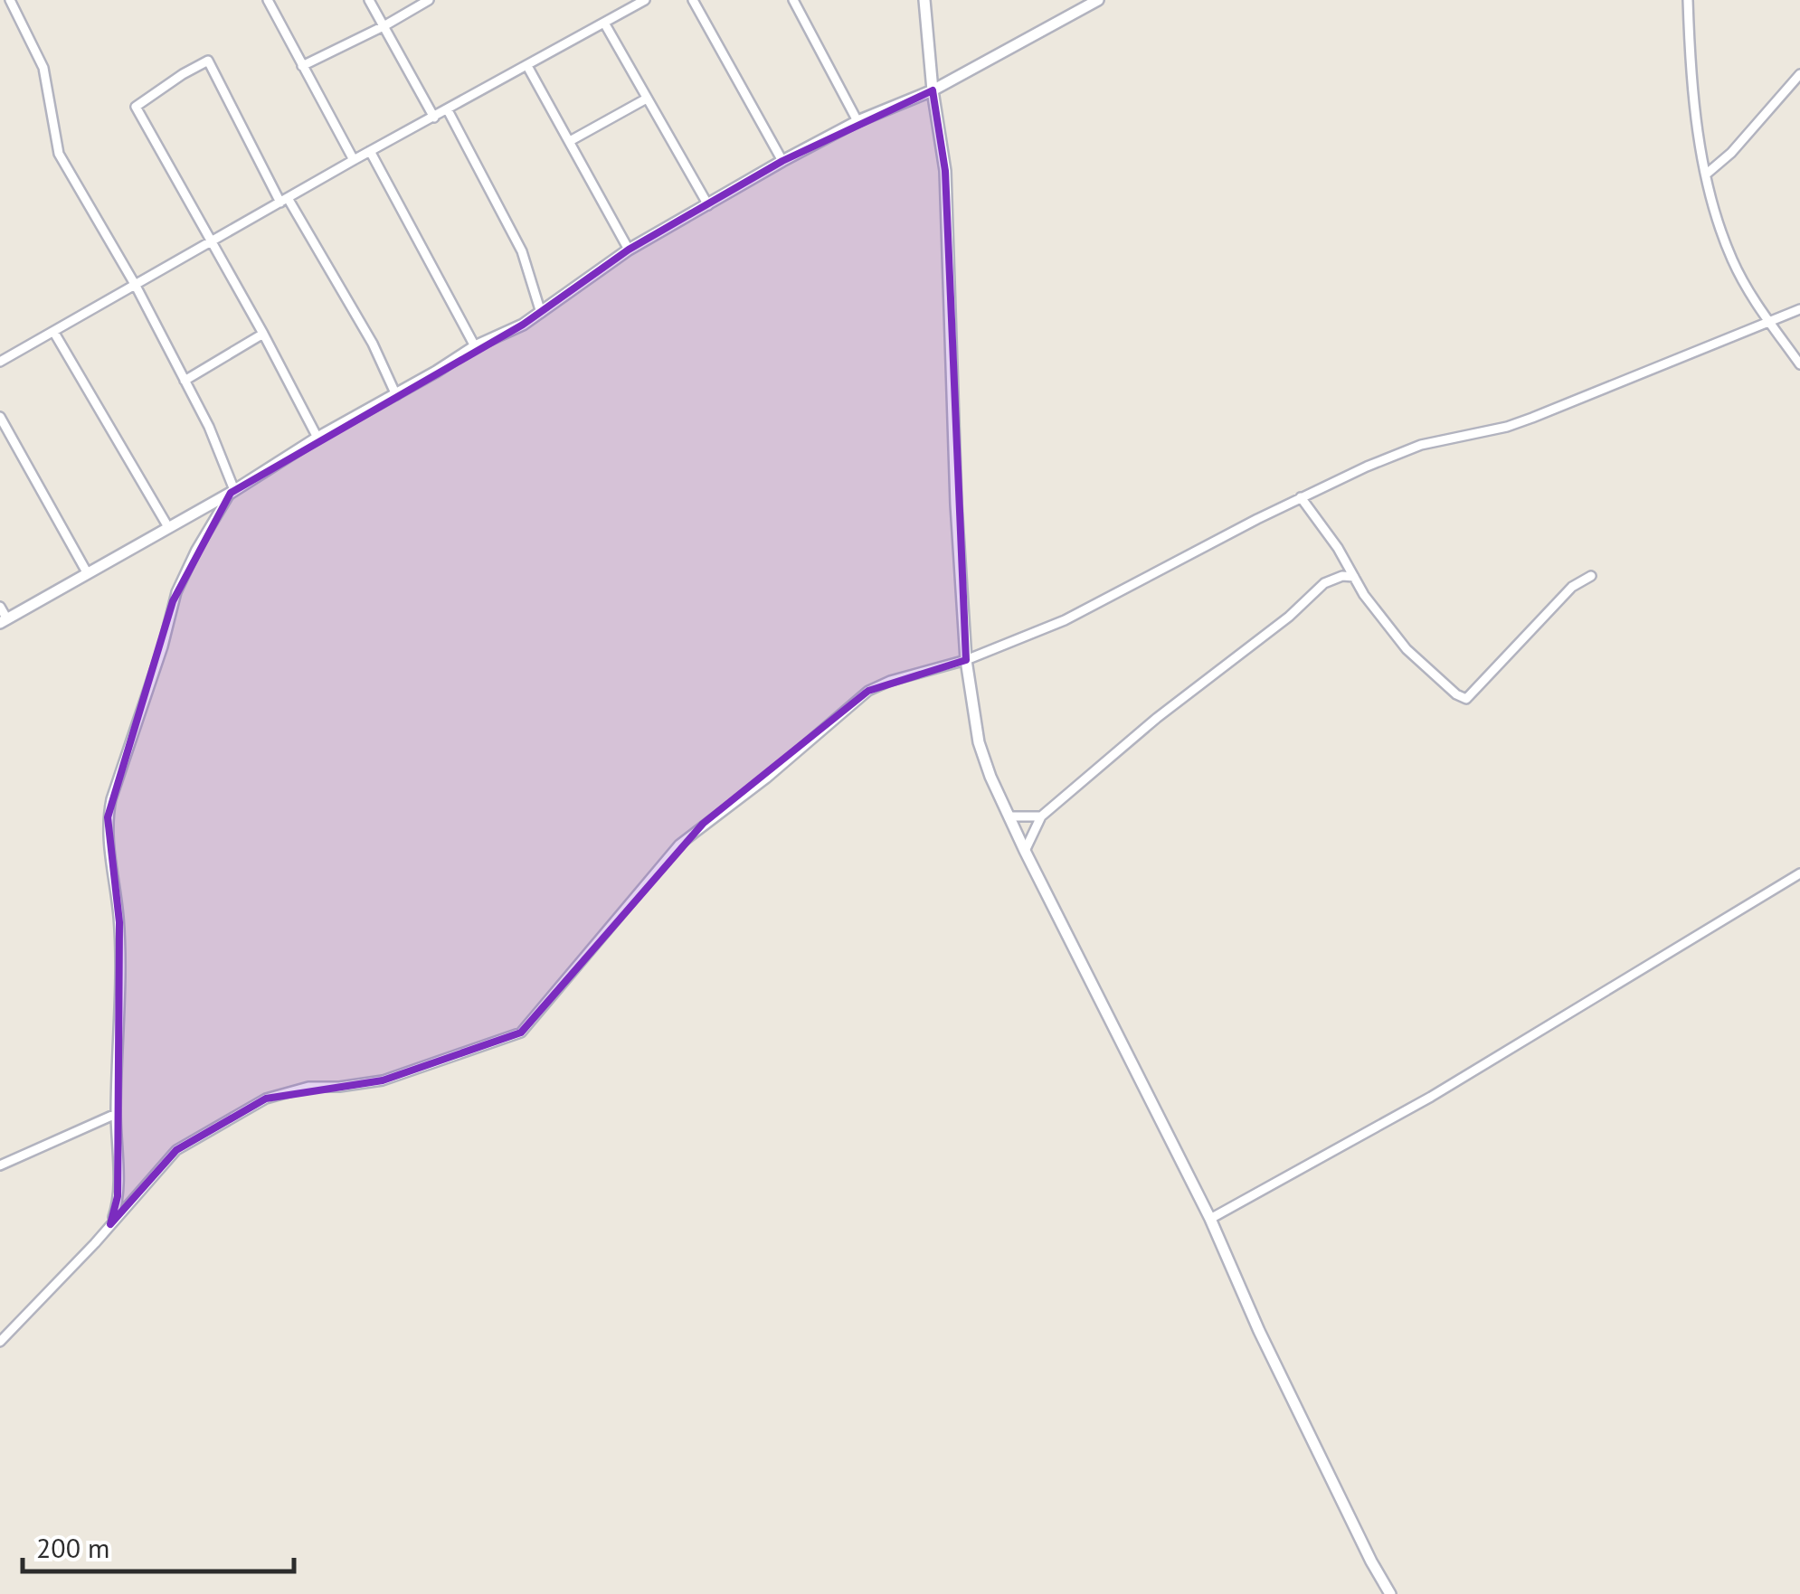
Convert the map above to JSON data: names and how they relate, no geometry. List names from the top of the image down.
{
  "scale_bar": "200 m"
}
